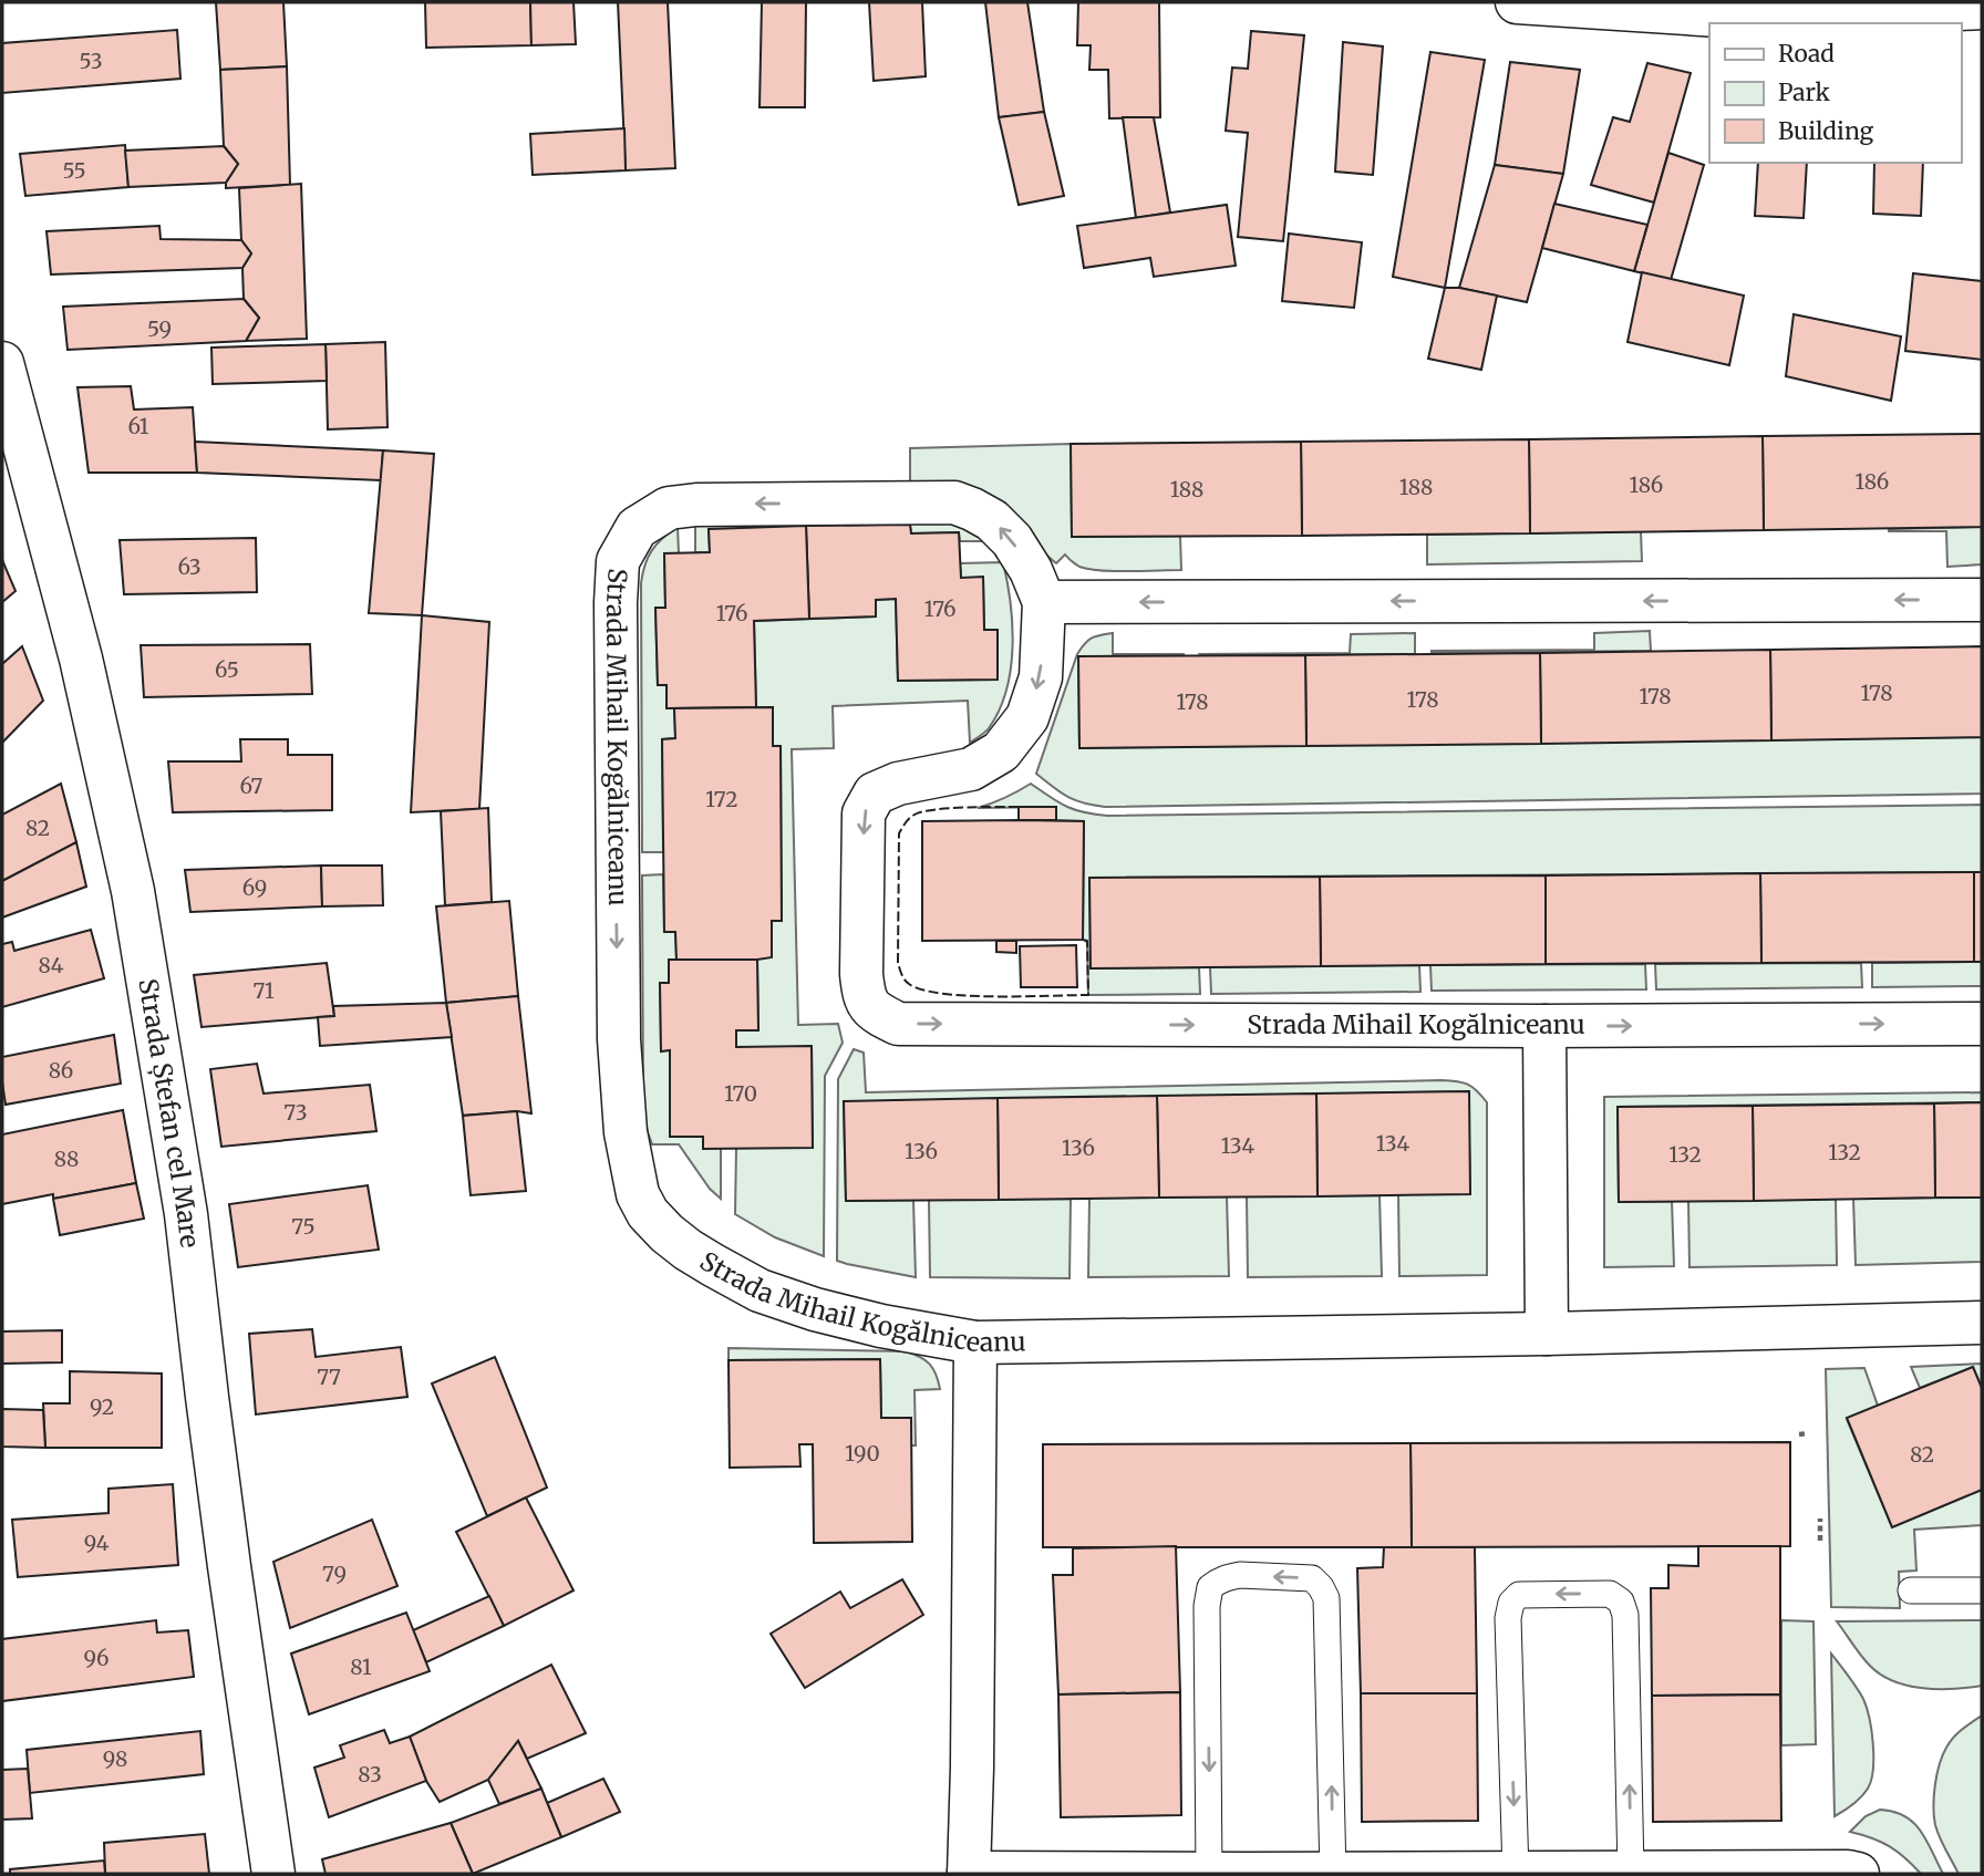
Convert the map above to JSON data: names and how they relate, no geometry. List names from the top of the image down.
{
  "streets": {
    "street": ["Strada Mihail Kogălniceanu", "Strada Ștefan cel Mare"]
  },
  "house_numbers": [
    "53",
    "55",
    "59",
    "61",
    "186",
    "186",
    "188",
    "188",
    "63",
    "176",
    "176",
    "65",
    "178",
    "178",
    "178",
    "178",
    "67",
    "172",
    "82",
    "69",
    "84",
    "71",
    "86",
    "170",
    "73",
    "134",
    "134",
    "136",
    "136",
    "132",
    "132",
    "88",
    "75",
    "77",
    "92",
    "190",
    "82",
    "94",
    "79",
    "96",
    "81",
    "98",
    "83"
  ],
  "legend": ["Road", "Park", "Building"]
}
